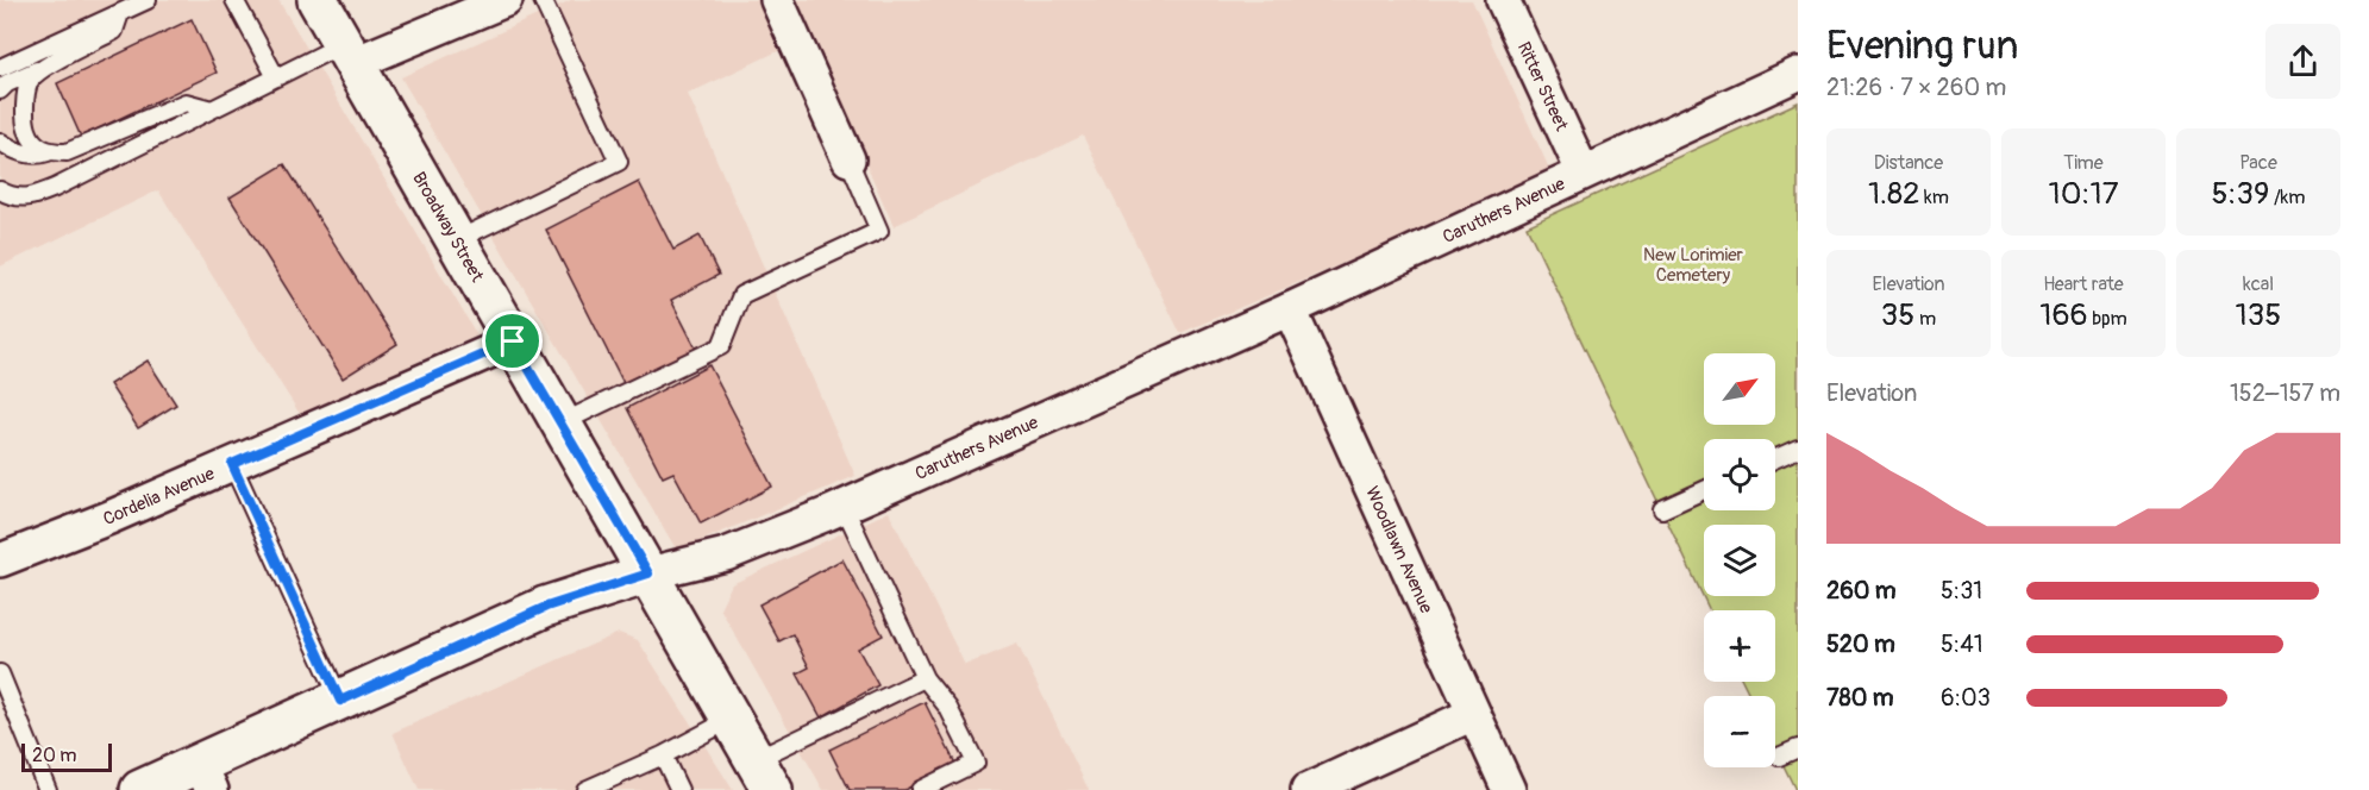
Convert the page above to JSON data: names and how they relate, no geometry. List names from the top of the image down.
{
  "streets": {
    "main road": ["Caruthers Avenue", "Broadway Street"],
    "street": ["Ritter Street", "Cordelia Avenue", "Woodlawn Avenue"]
  },
  "crossings": [
    ["Ritter Street", "Caruthers Avenue"],
    ["Caruthers Avenue", "Broadway Street"],
    ["Caruthers Avenue", "Woodlawn Avenue"],
    ["Broadway Street", "Cordelia Avenue"]
  ],
  "parks": ["New Lorimier Cemetery"],
  "scale_bar": "20 m",
  "north": "top right",
  "page": {
    "heading": ["Evening run", "21:26 · 7 × 260 m"],
    "stats": [
      ["Distance", "1.82 km"],
      ["Time", "10:17"],
      ["Pace", "5:39 /km"],
      ["Elevation", "35 m"],
      ["Heart rate", "166 bpm"],
      ["kcal", "135"]
    ],
    "map_buttons": ["+", "−"],
    "chart": ["Elevation", "152–157 m"],
    "list": [
      {
        "name": "260 m",
        "note": "5:31"
      },
      {
        "name": "520 m",
        "note": "5:41"
      },
      {
        "name": "780 m",
        "note": "6:03"
      }
    ],
    "scale": "20 m"
  }
}
